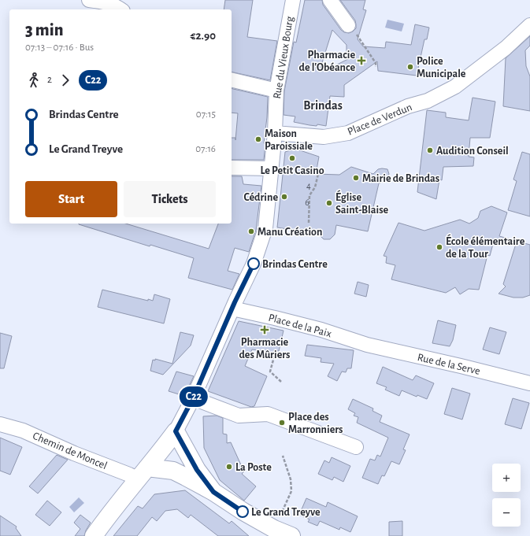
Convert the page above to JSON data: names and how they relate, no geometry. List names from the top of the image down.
{
  "streets": {
    "street": [
      "Rue du Vieux Bourg",
      "Place de Verdun",
      "Place de la Paix",
      "Rue de la Serve",
      "Chemin de Moncel"
    ]
  },
  "crossings": [
    ["Rue du Vieux Bourg", "Place de Verdun"],
    ["Rue du Vieux Bourg", "Place de la Paix"],
    ["Rue du Vieux Bourg", "Chemin de Moncel"],
    ["Place de la Paix", "Rue de la Serve"]
  ],
  "districts": ["Brindas"],
  "places": {
    "health": ["Pharmacie de l'Obéance", "Pharmacie des Mûriers"],
    "other": [
      "Police Municipale",
      "Maison Paroissiale",
      "Audition Conseil",
      "Le Petit Casino",
      "Mairie de Brindas",
      "Cédrine",
      "Église Saint-Blaise",
      "Manu Création",
      "École élémentaire de la Tour",
      "Brindas Centre",
      "Place des Marronniers",
      "La Poste",
      "Le Grand Treyve"
    ]
  },
  "lines": ["bus line C22"],
  "house_numbers": ["4", "6"],
  "page": {
    "on_map": "C22",
    "heading": ["3 min", "07:13 – 07:16 · Bus", "€2.90"],
    "legs": ["2", "C22"],
    "list": [
      {
        "name": "Brindas Centre",
        "value": "07:15"
      },
      {
        "name": "Le Grand Treyve",
        "value": "07:16"
      }
    ],
    "buttons": ["Start", "Tickets"],
    "map_buttons": ["+", "−"]
  }
}
